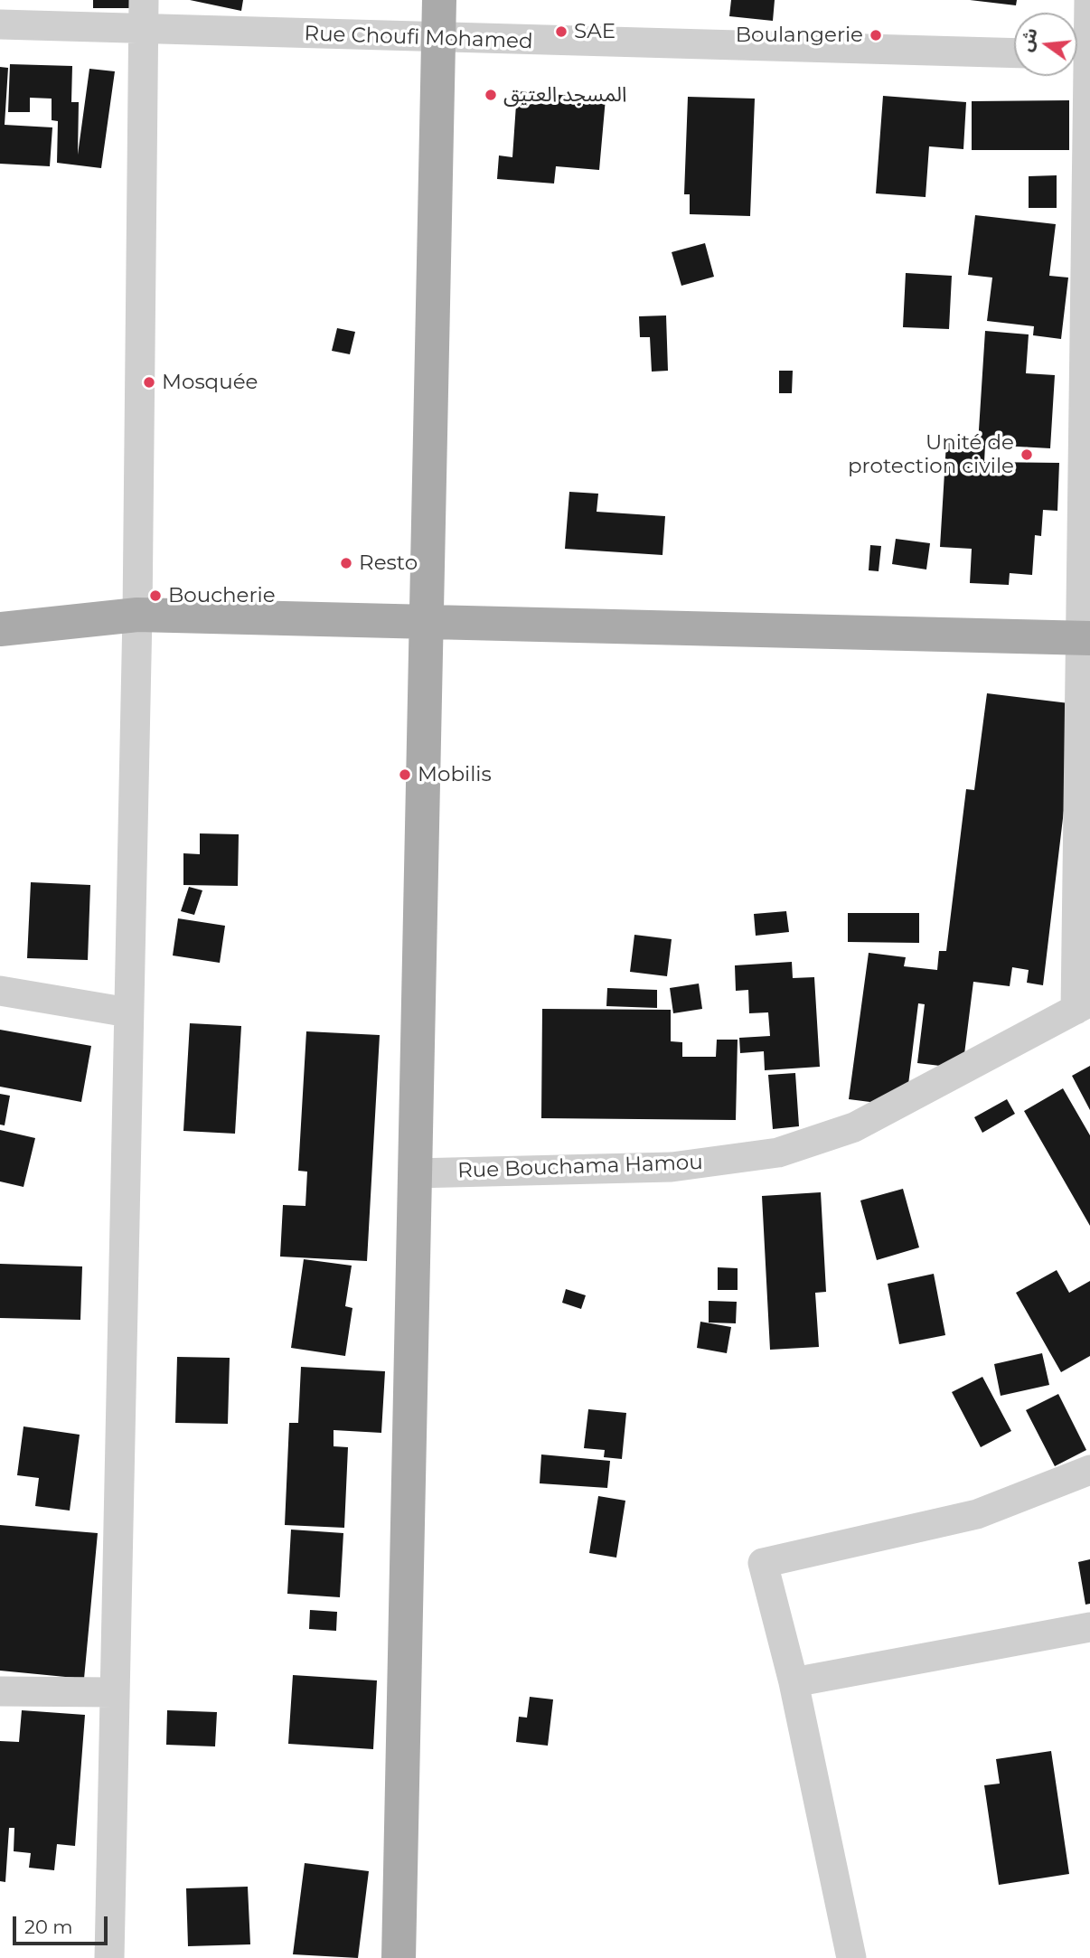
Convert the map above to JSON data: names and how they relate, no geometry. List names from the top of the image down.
{
  "streets": {
    "street": ["Rue Choufi Mohamed", "Rue Bouchama Hamou"]
  },
  "places": [
    "SAE",
    "Boulangerie",
    "المسجد العتيق",
    "Mosquée",
    "Unité de protection civile",
    "Resto",
    "Boucherie",
    "Mobilis"
  ],
  "scale_bar": "20 m",
  "north": "left"
}
